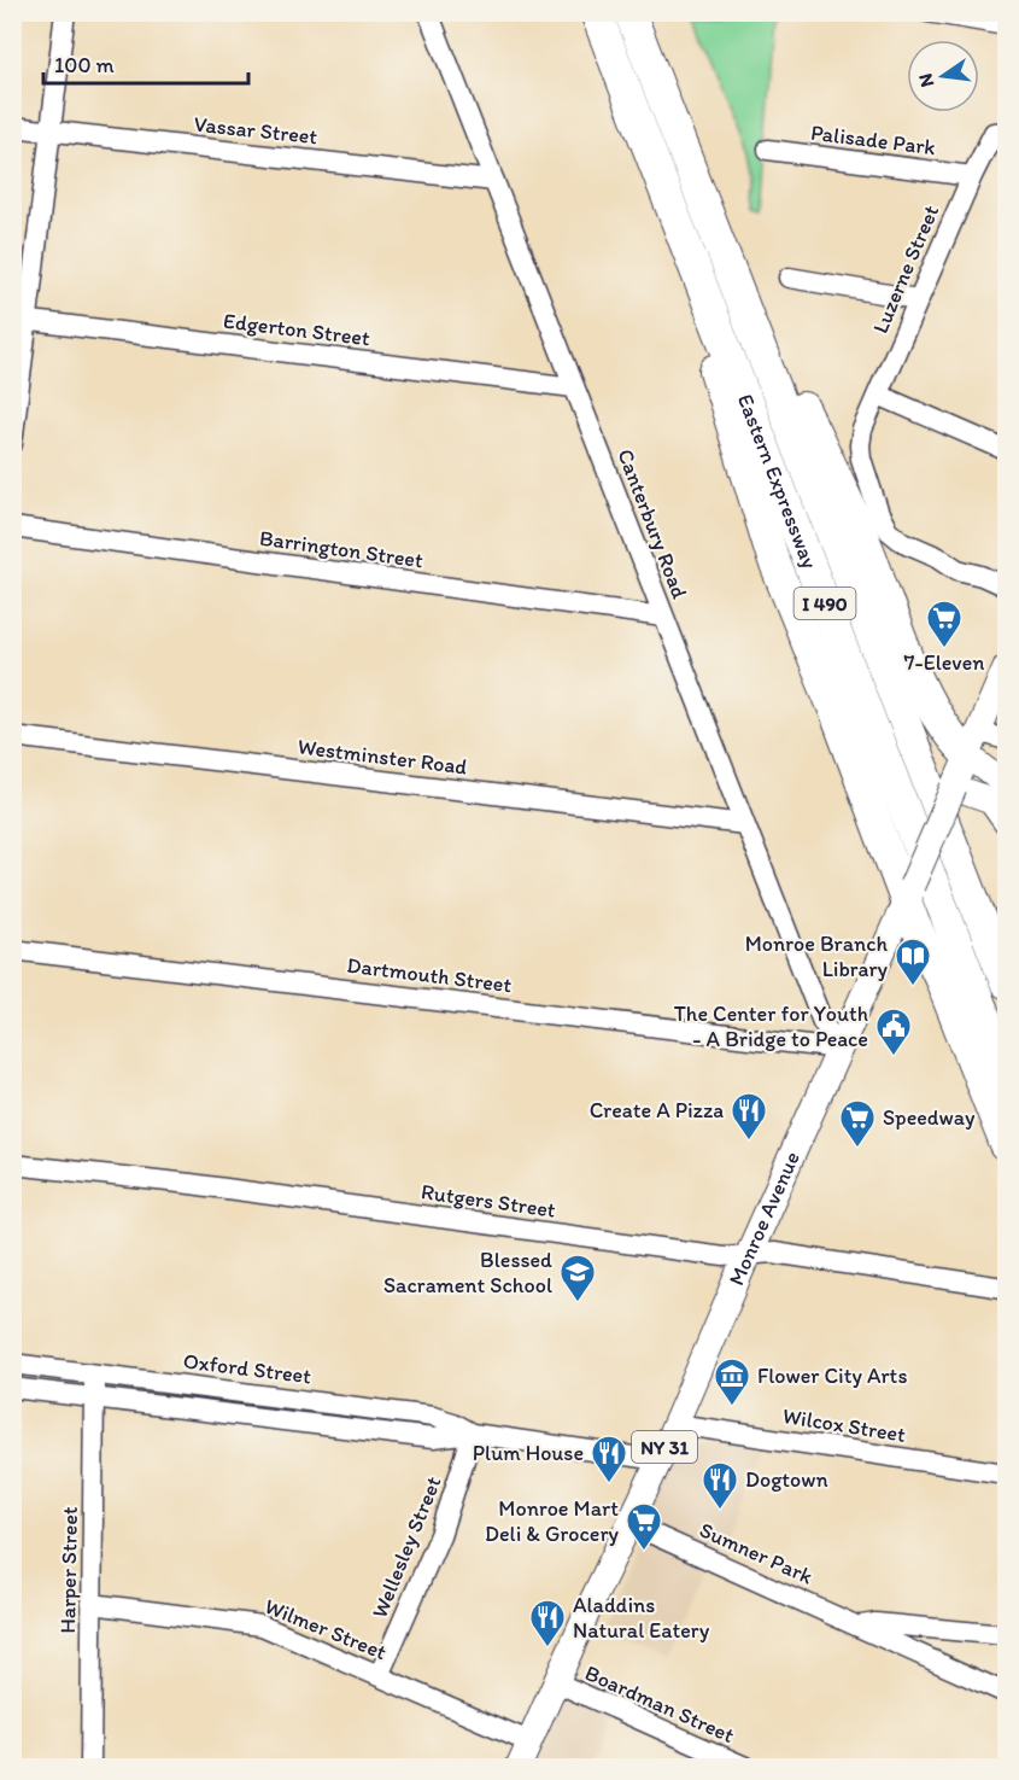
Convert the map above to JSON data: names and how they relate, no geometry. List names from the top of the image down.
{
  "streets": {
    "highway": ["Eastern Expressway", "I 490"],
    "main road": ["Monroe Avenue", "NY 31"],
    "street": [
      "Vassar Street",
      "Palisade Park",
      "Luzerne Street",
      "Edgerton Street",
      "Canterbury Road",
      "Barrington Street",
      "Westminster Road",
      "Dartmouth Street",
      "Rutgers Street",
      "Oxford Street",
      "Wilcox Street",
      "Wellesley Street",
      "Sumner Park",
      "Harper Street",
      "Wilmer Street",
      "Boardman Street"
    ]
  },
  "crossings": [
    ["Vassar Street", "Canterbury Road"],
    ["Palisade Park", "Luzerne Street"],
    ["Edgerton Street", "Canterbury Road"],
    ["Canterbury Road", "Barrington Street"],
    ["Canterbury Road", "Westminster Road"],
    ["Canterbury Road", "Dartmouth Street"],
    ["Canterbury Road", "Monroe Avenue"],
    ["Dartmouth Street", "Monroe Avenue"],
    ["Rutgers Street", "Monroe Avenue"],
    ["Monroe Avenue", "Oxford Street"],
    ["Monroe Avenue", "Wilcox Street"],
    ["Monroe Avenue", "Sumner Park"],
    ["Monroe Avenue", "Wilmer Street"],
    ["Monroe Avenue", "Boardman Street"],
    ["Oxford Street", "Wellesley Street"],
    ["Oxford Street", "Harper Street"],
    ["Wellesley Street", "Wilmer Street"],
    ["Harper Street", "Wilmer Street"]
  ],
  "places": {
    "supermarket": ["7-Eleven", "Speedway", "Monroe Mart Deli & Grocery"],
    "library": ["Monroe Branch Library"],
    "public building": ["The Center for Youth - A Bridge to Peace"],
    "restaurant": [
      "Create A Pizza",
      "Plum House",
      "Dogtown",
      "Aladdins Natural Eatery"
    ],
    "school or university": ["Blessed Sacrament School"],
    "museum": ["Flower City Arts"]
  },
  "scale_bar": "100 m",
  "north": "left"
}
